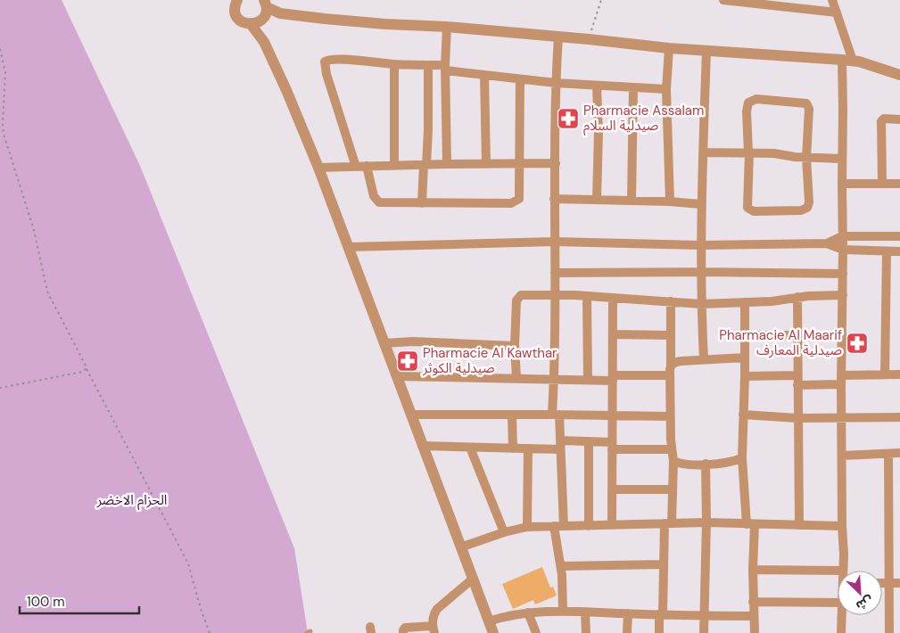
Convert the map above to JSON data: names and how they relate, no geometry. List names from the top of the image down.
{
  "parks": ["الحزام الاخضر"],
  "places": {
    "pharmacy": ["Pharmacie Assalam صيدلية السلام", "Pharmacie Al Maarif صيدلية المعارف", "Pharmacie Al Kawthar صيدلية الكوثر"]
  },
  "scale_bar": "100 m",
  "north": "bottom right"
}
